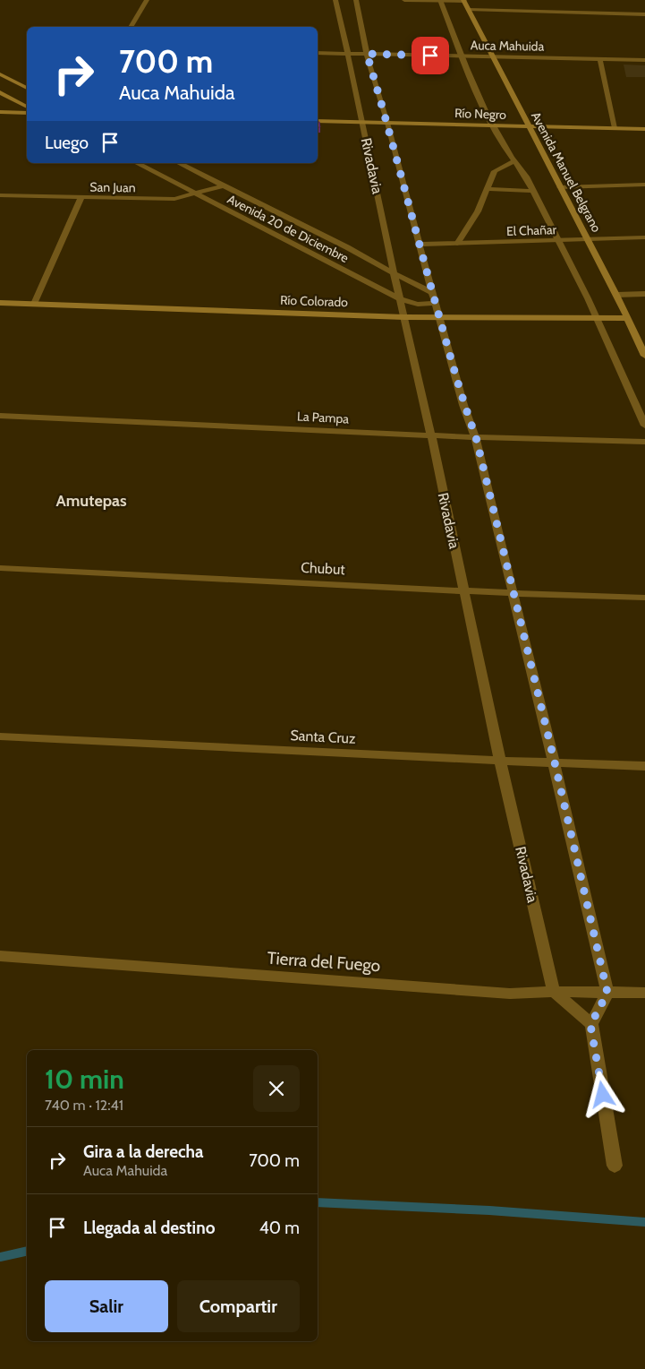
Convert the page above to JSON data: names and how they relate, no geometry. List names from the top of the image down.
{
  "streets": {
    "street": [
      "Auca Mahuida",
      "Río Negro",
      "Rivadavia",
      "Avenida Manuel Belgrano",
      "San Juan",
      "Avenida 20 de Diciembre",
      "El Chañar",
      "Río Colorado",
      "La Pampa",
      "Chubut",
      "Santa Cruz",
      "Tierra del Fuego"
    ]
  },
  "crossings": [
    ["Auca Mahuida", "Rivadavia"],
    ["Auca Mahuida", "Avenida Manuel Belgrano"],
    ["Río Negro", "Rivadavia"],
    ["Río Negro", "Avenida Manuel Belgrano"],
    ["Rivadavia", "Avenida 20 de Diciembre"],
    ["Rivadavia", "El Chañar"],
    ["Rivadavia", "Río Colorado"],
    ["Rivadavia", "La Pampa"],
    ["Rivadavia", "Chubut"],
    ["Rivadavia", "Santa Cruz"],
    ["Rivadavia", "Tierra del Fuego"],
    ["Avenida Manuel Belgrano", "El Chañar"],
    ["Avenida Manuel Belgrano", "Río Colorado"],
    ["San Juan", "Avenida 20 de Diciembre"]
  ],
  "districts": ["Amutepas"],
  "page": {
    "turn": ["700 m", "Auca Mahuida"],
    "then": "Luego",
    "heading": ["10 min", "740 m · 12:41"],
    "list": [
      {
        "name": "Gira a la derecha",
        "note": "Auca Mahuida",
        "value": "700 m"
      },
      {
        "name": "Llegada al destino",
        "value": "40 m"
      }
    ],
    "buttons": ["Salir", "Compartir"]
  }
}
